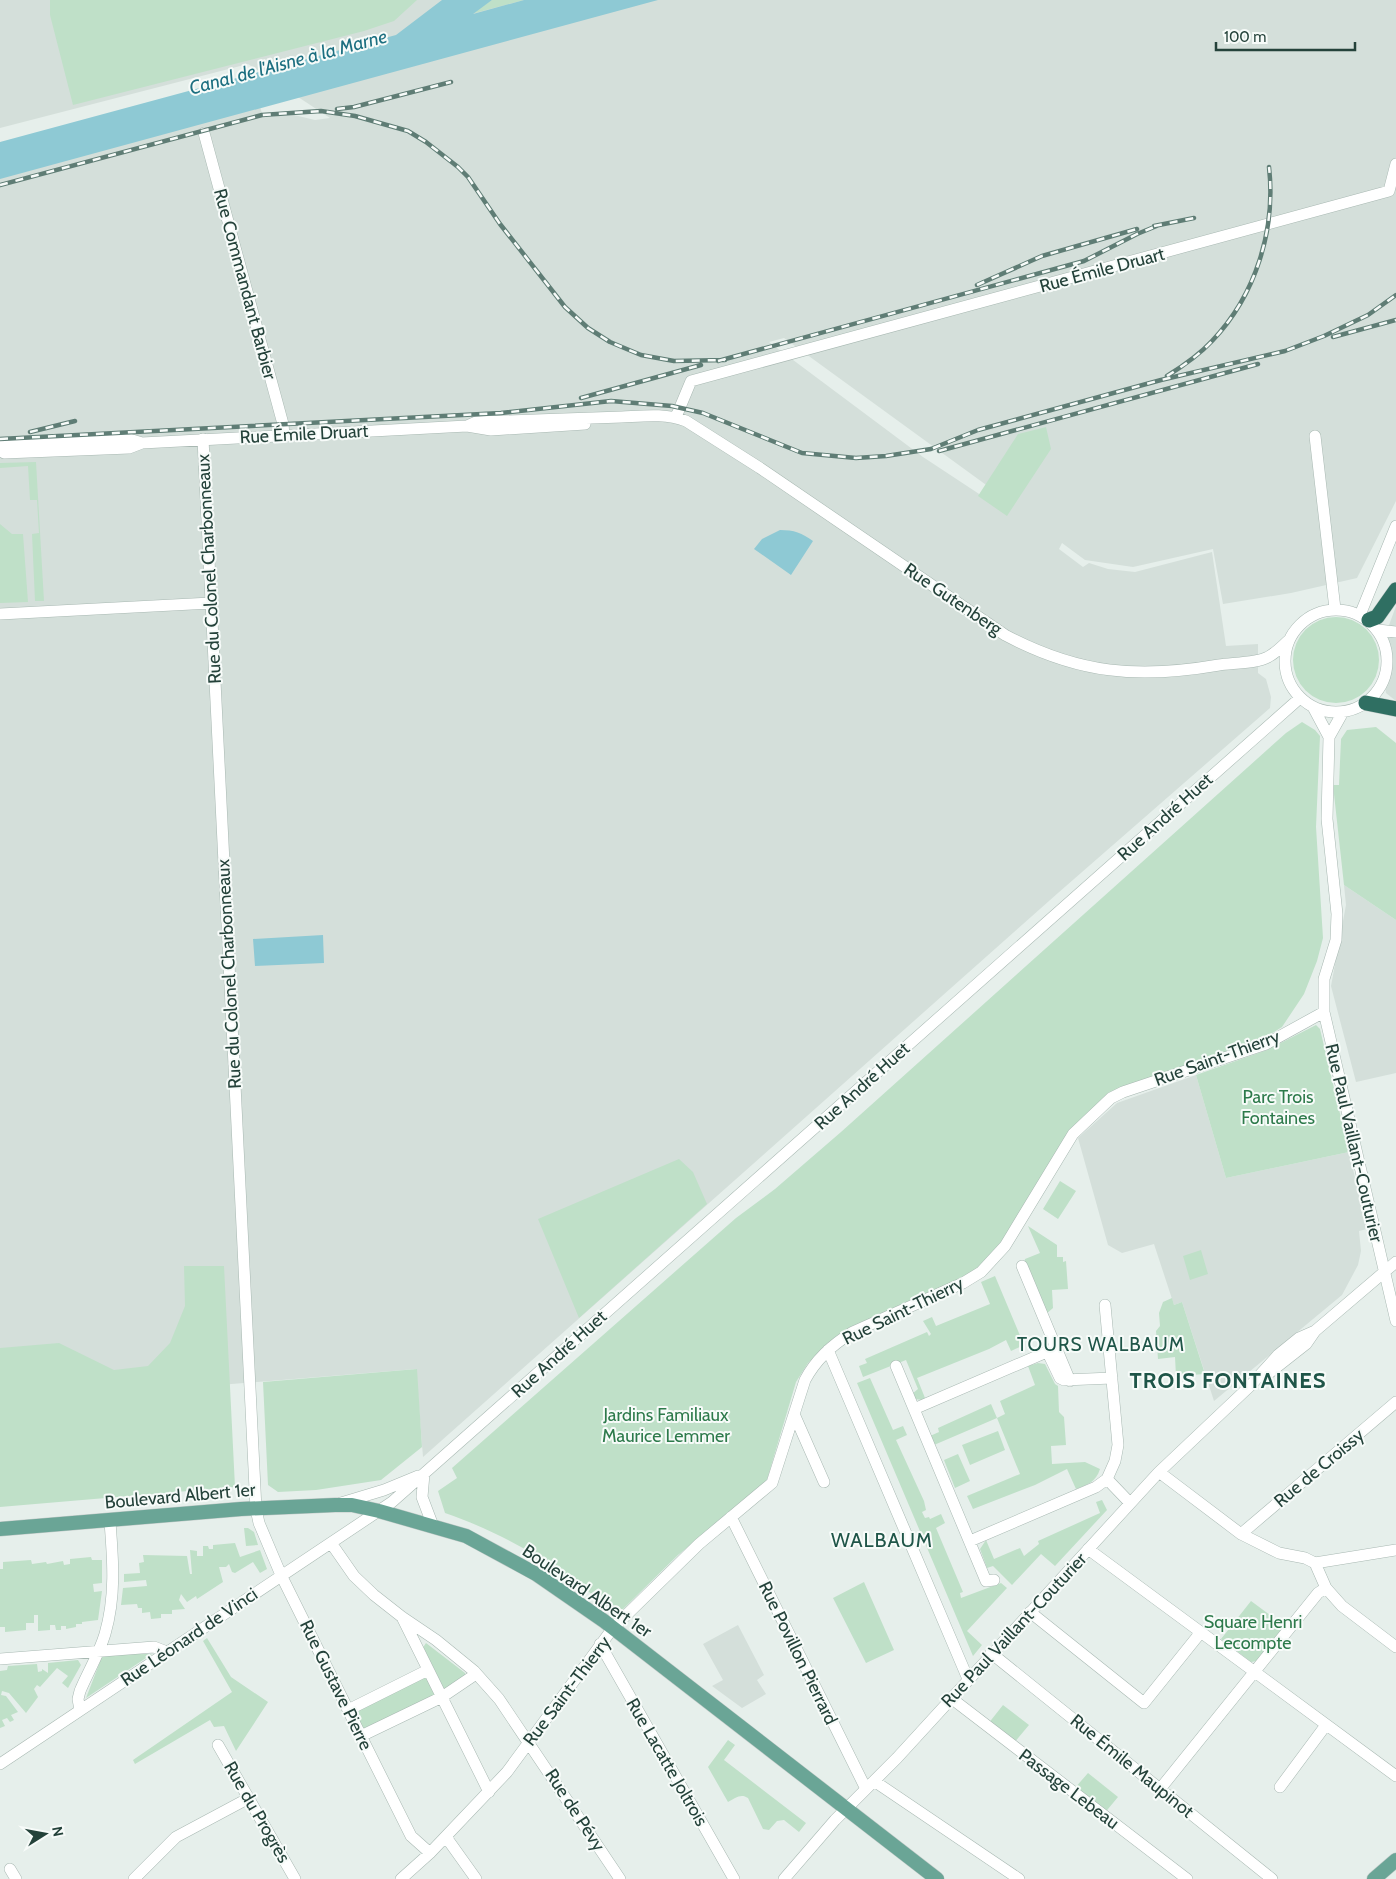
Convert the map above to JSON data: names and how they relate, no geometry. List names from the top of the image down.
{
  "streets": {
    "main road": ["Boulevard Albert 1er"],
    "street": [
      "Rue Émile Druart",
      "Rue Commandant Barbier",
      "Rue du Colonel Charbonneaux",
      "Rue Gutenberg",
      "Rue André Huet",
      "Rue Saint-Thierry",
      "Rue Paul Vaillant-Couturier",
      "Rue de Croissy",
      "Rue Léonard de Vinci",
      "Rue Povillon Pierrard",
      "Rue Gustave Pierre",
      "Rue Lacatte Joltrois",
      "Rue Émile Maupinot",
      "Passage Lebeau",
      "Rue de Pévy",
      "Rue du Progrès"
    ]
  },
  "crossings": [
    ["Rue Émile Druart", "Rue Commandant Barbier"],
    ["Rue Émile Druart", "Rue du Colonel Charbonneaux"],
    ["Rue Émile Druart", "Rue Gutenberg"],
    ["Rue du Colonel Charbonneaux", "Boulevard Albert 1er"],
    ["Rue du Colonel Charbonneaux", "Rue Gustave Pierre"],
    ["Rue André Huet", "Boulevard Albert 1er"],
    ["Rue André Huet", "Rue Léonard de Vinci"],
    ["Rue Saint-Thierry", "Rue Paul Vaillant-Couturier"],
    ["Rue Saint-Thierry", "Boulevard Albert 1er"],
    ["Rue Saint-Thierry", "Rue Povillon Pierrard"],
    ["Rue Saint-Thierry", "Rue Gustave Pierre"],
    ["Rue Saint-Thierry", "Rue Lacatte Joltrois"],
    ["Rue Saint-Thierry", "Rue de Pévy"],
    ["Rue Paul Vaillant-Couturier", "Boulevard Albert 1er"],
    ["Rue Paul Vaillant-Couturier", "Rue Povillon Pierrard"],
    ["Rue Paul Vaillant-Couturier", "Rue Émile Maupinot"],
    ["Rue Paul Vaillant-Couturier", "Passage Lebeau"],
    ["Boulevard Albert 1er", "Rue Léonard de Vinci"],
    ["Boulevard Albert 1er", "Rue Gustave Pierre"],
    ["Rue Léonard de Vinci", "Rue Gustave Pierre"]
  ],
  "districts": ["TOURS WALBAUM", "TROIS FONTAINES", "WALBAUM"],
  "water": ["Canal de l'Aisne à la Marne"],
  "parks": ["Parc Trois Fontaines", "Jardins Familiaux Maurice Lemmer", "Square Henri Lecompte"],
  "scale_bar": "100 m",
  "north": "right"
}
